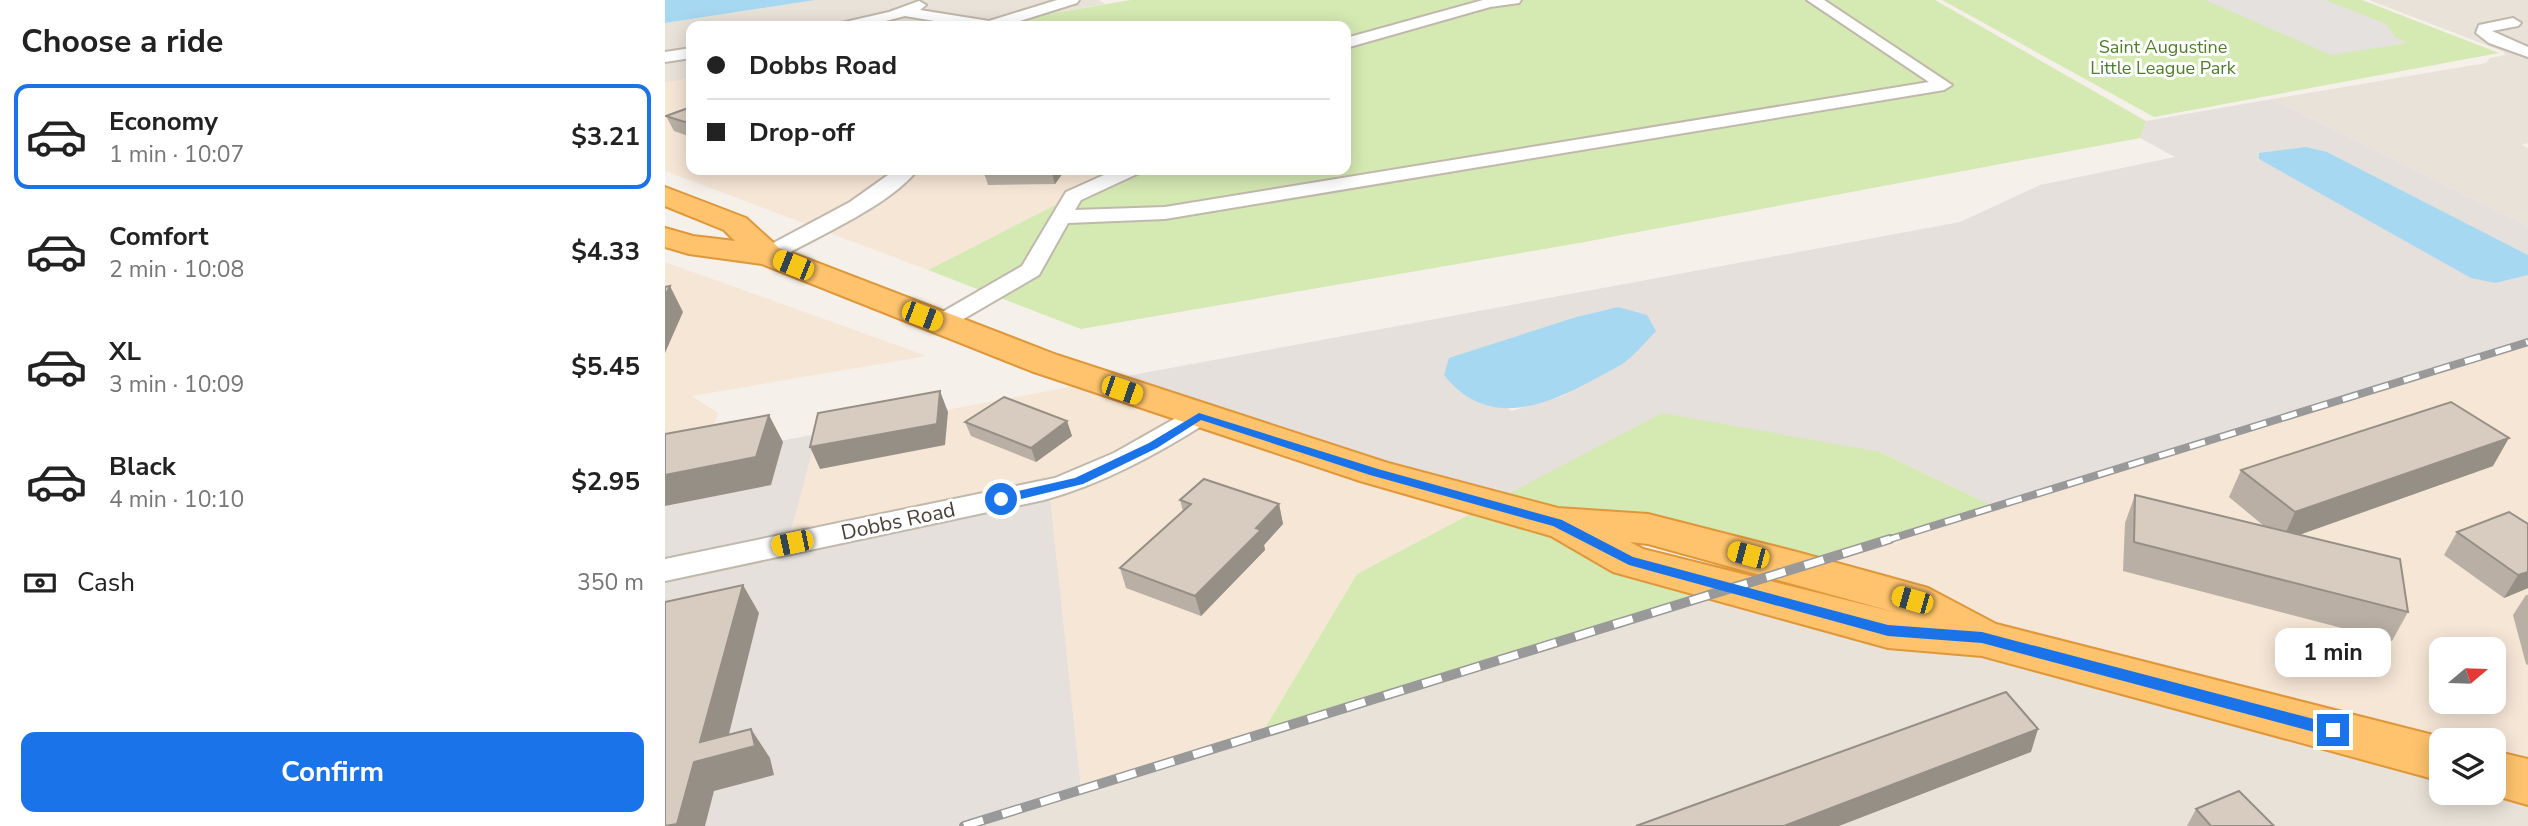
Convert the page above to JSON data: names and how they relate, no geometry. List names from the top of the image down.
{
  "streets": {
    "street": ["Dobbs Road"]
  },
  "parks": ["Saint Augustine Little League Park"],
  "north": "right",
  "page": {
    "heading": "Choose a ride",
    "banner": ["Dobbs Road", "Drop-off"],
    "list": [
      {
        "name": "Economy",
        "note": "1 min · 10:07",
        "value": "$3.21"
      },
      {
        "name": "Comfort",
        "note": "2 min · 10:08",
        "value": "$4.33"
      },
      {
        "name": "XL",
        "note": "3 min · 10:09",
        "value": "$5.45"
      },
      {
        "name": "Black",
        "note": "4 min · 10:10",
        "value": "$2.95"
      }
    ],
    "pay": ["Cash", "350 m"],
    "bubble": "1 min",
    "buttons": "Confirm"
  }
}
